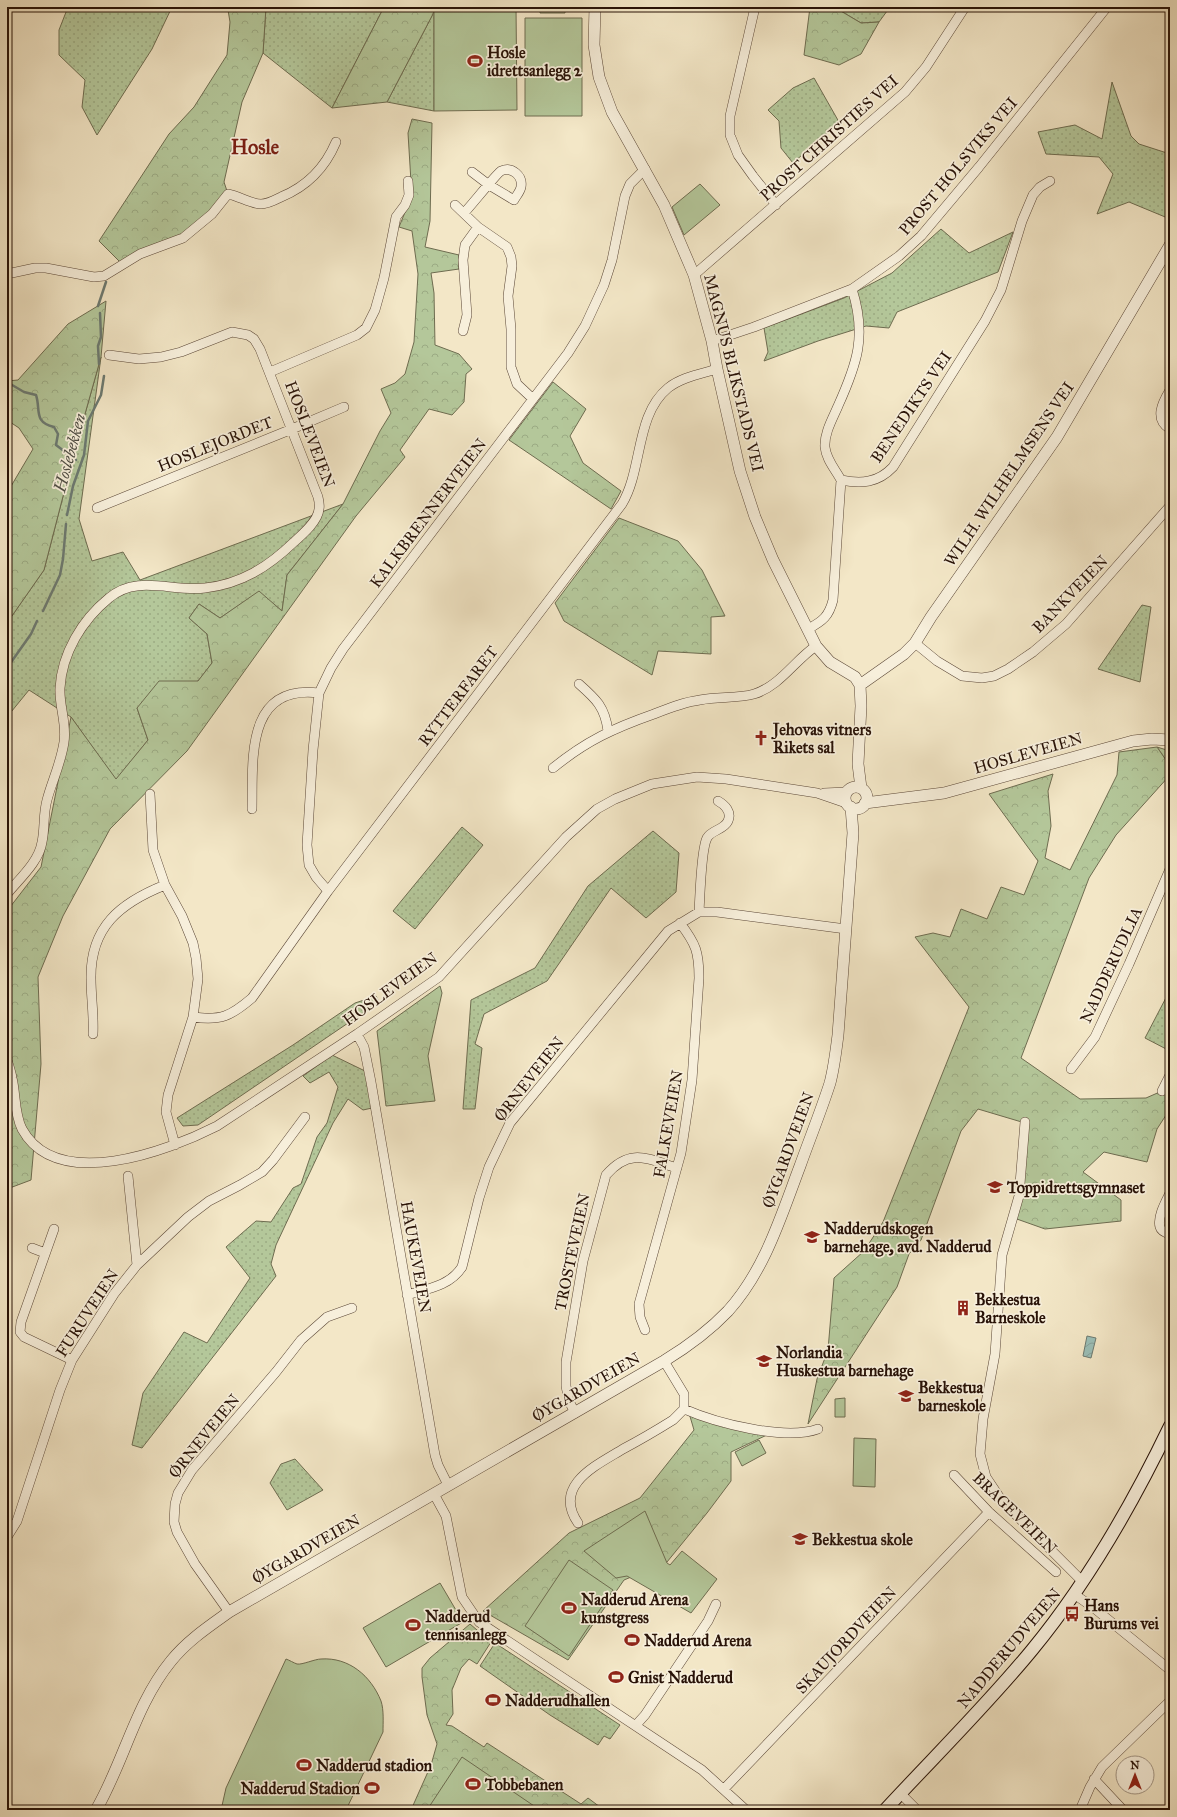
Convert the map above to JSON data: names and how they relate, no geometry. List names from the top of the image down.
{
  "streets": {
    "main road": ["NADDERUDVEIEN"],
    "street": [
      "PROST CHRISTIES VEI",
      "PROST HOLSVIKS VEI",
      "MAGNUS BLIKSTADS VEI",
      "BENEDIKTS VEI",
      "HOSLEVEIEN",
      "HOSLEJORDET",
      "WILH. WILHELMSENS VEI",
      "KALKBRENNERVEIEN",
      "BANKVEIEN",
      "RYTTERFARET",
      "NADDERUDLIA",
      "ØRNEVEIEN",
      "FALKEVEIEN",
      "ØYGARDVEIEN",
      "TROSTEVEIEN",
      "HAUKEVEIEN",
      "FURUVEIEN",
      "BRAGEVEIEN",
      "SKAUJORDVEIEN"
    ]
  },
  "crossings": [
    ["PROST CHRISTIES VEI", "MAGNUS BLIKSTADS VEI"],
    ["PROST HOLSVIKS VEI", "MAGNUS BLIKSTADS VEI"],
    ["MAGNUS BLIKSTADS VEI", "WILH. WILHELMSENS VEI"],
    ["MAGNUS BLIKSTADS VEI", "KALKBRENNERVEIEN"],
    ["MAGNUS BLIKSTADS VEI", "RYTTERFARET"],
    ["MAGNUS BLIKSTADS VEI", "ØYGARDVEIEN"],
    ["HOSLEVEIEN", "HOSLEJORDET"],
    ["HOSLEVEIEN", "ØYGARDVEIEN"],
    ["HOSLEVEIEN", "HAUKEVEIEN"],
    ["WILH. WILHELMSENS VEI", "BANKVEIEN"],
    ["WILH. WILHELMSENS VEI", "ØYGARDVEIEN"],
    ["KALKBRENNERVEIEN", "RYTTERFARET"],
    ["ØRNEVEIEN", "FALKEVEIEN"],
    ["ØRNEVEIEN", "ØYGARDVEIEN"],
    ["ØRNEVEIEN", "HAUKEVEIEN"],
    ["FALKEVEIEN", "TROSTEVEIEN"],
    ["ØYGARDVEIEN", "TROSTEVEIEN"],
    ["ØYGARDVEIEN", "HAUKEVEIEN"],
    ["BRAGEVEIEN", "SKAUJORDVEIEN"]
  ],
  "districts": ["Hosle"],
  "water": ["Hoslebekken"],
  "places": {
    "sports": [
      "Hosle idrettsanlegg 2",
      "Nadderud Arena kunstgress",
      "Nadderud tennisanlegg",
      "Nadderud Arena",
      "Gnist Nadderud",
      "Nadderudhallen",
      "Nadderud stadion",
      "Tobbebanen",
      "Nadderud Stadion"
    ],
    "church": ["Jehovas vitners Rikets sal"],
    "school or university": [
      "Toppidrettsgymnaset",
      "Nadderudskogen barnehage, avd. Nadderud",
      "Norlandia Huskestua barnehage",
      "Bekkestua barneskole",
      "Bekkestua skole"
    ],
    "building": ["Bekkestua Barneskole"],
    "bus stop": ["Hans Burums vei"]
  },
  "north": "top"
}
